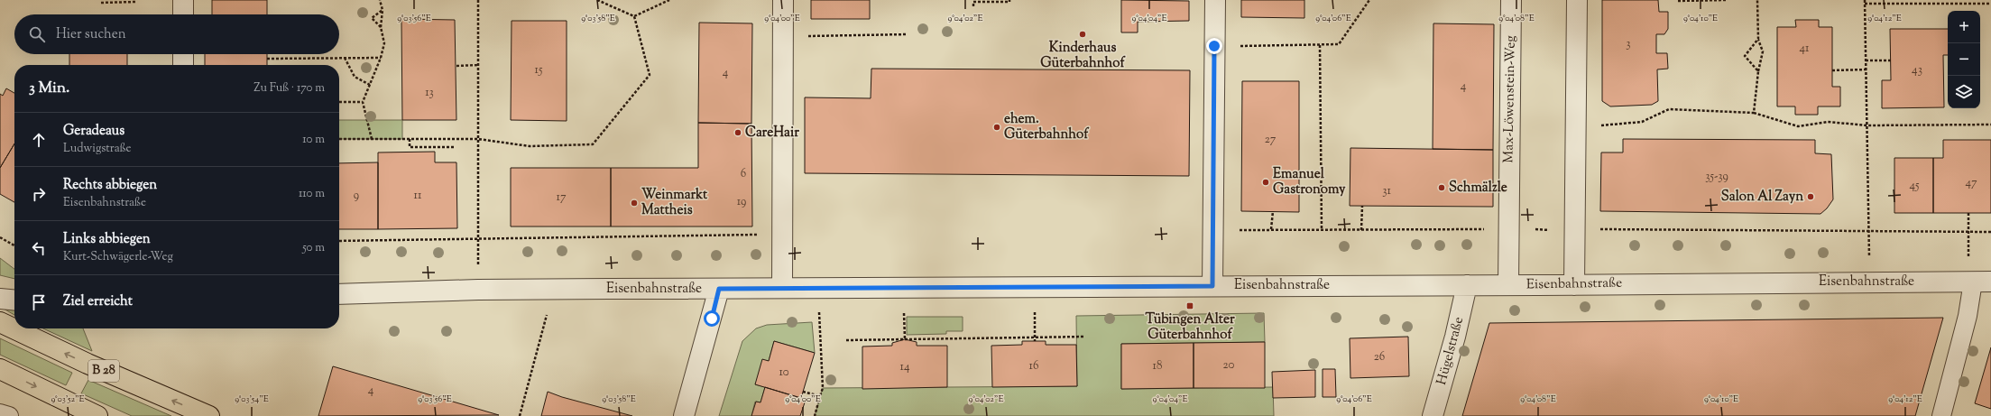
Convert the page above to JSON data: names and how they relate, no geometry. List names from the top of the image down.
{
  "streets": {
    "main road": ["B 28"],
    "street": ["Max-Löwenstein-Weg", "Eisenbahnstraße", "Hügelstraße"]
  },
  "crossings": [
    ["Max-Löwenstein-Weg", "Eisenbahnstraße"],
    ["Eisenbahnstraße", "Hügelstraße"]
  ],
  "places": {
    "other": [
      "Kinderhaus Güterbahnhof",
      "ehem. Güterbahnhof",
      "CareHair",
      "Emanuel Gastronomy",
      "Schmälzle",
      "Salon Al Zayn",
      "Weinmarkt Mattheis"
    ],
    "transit": ["Tübingen Alter Güterbahnhof"]
  },
  "house_numbers": [
    "3",
    "41",
    "15",
    "43",
    "4",
    "4",
    "13",
    "27",
    "6",
    "35-39",
    "47",
    "45",
    "31",
    "9",
    "11",
    "17",
    "19",
    "26",
    "20",
    "16",
    "18",
    "14",
    "10",
    "4"
  ],
  "page": {
    "map_buttons": ["+", "−"],
    "search": "Hier suchen",
    "heading": ["3 Min.", "Zu Fuß · 170 m"],
    "list": [
      ["Geradeaus", "Ludwigstraße", "10 m"],
      ["Rechts abbiegen", "Eisenbahnstraße", "110 m"],
      ["Links abbiegen", "Kurt-Schwägerle-Weg", "50 m"],
      "Ziel erreicht"
    ]
  },
  "coordinates": [
    "9°03'56\"E",
    "9°03'58\"E",
    "9°04'00\"E",
    "9°04'02\"E",
    "9°04'04\"E",
    "9°04'06\"E",
    "9°04'08\"E",
    "9°04'10\"E",
    "9°04'12\"E",
    "9°03'52\"E",
    "9°03'54\"E"
  ]
}
